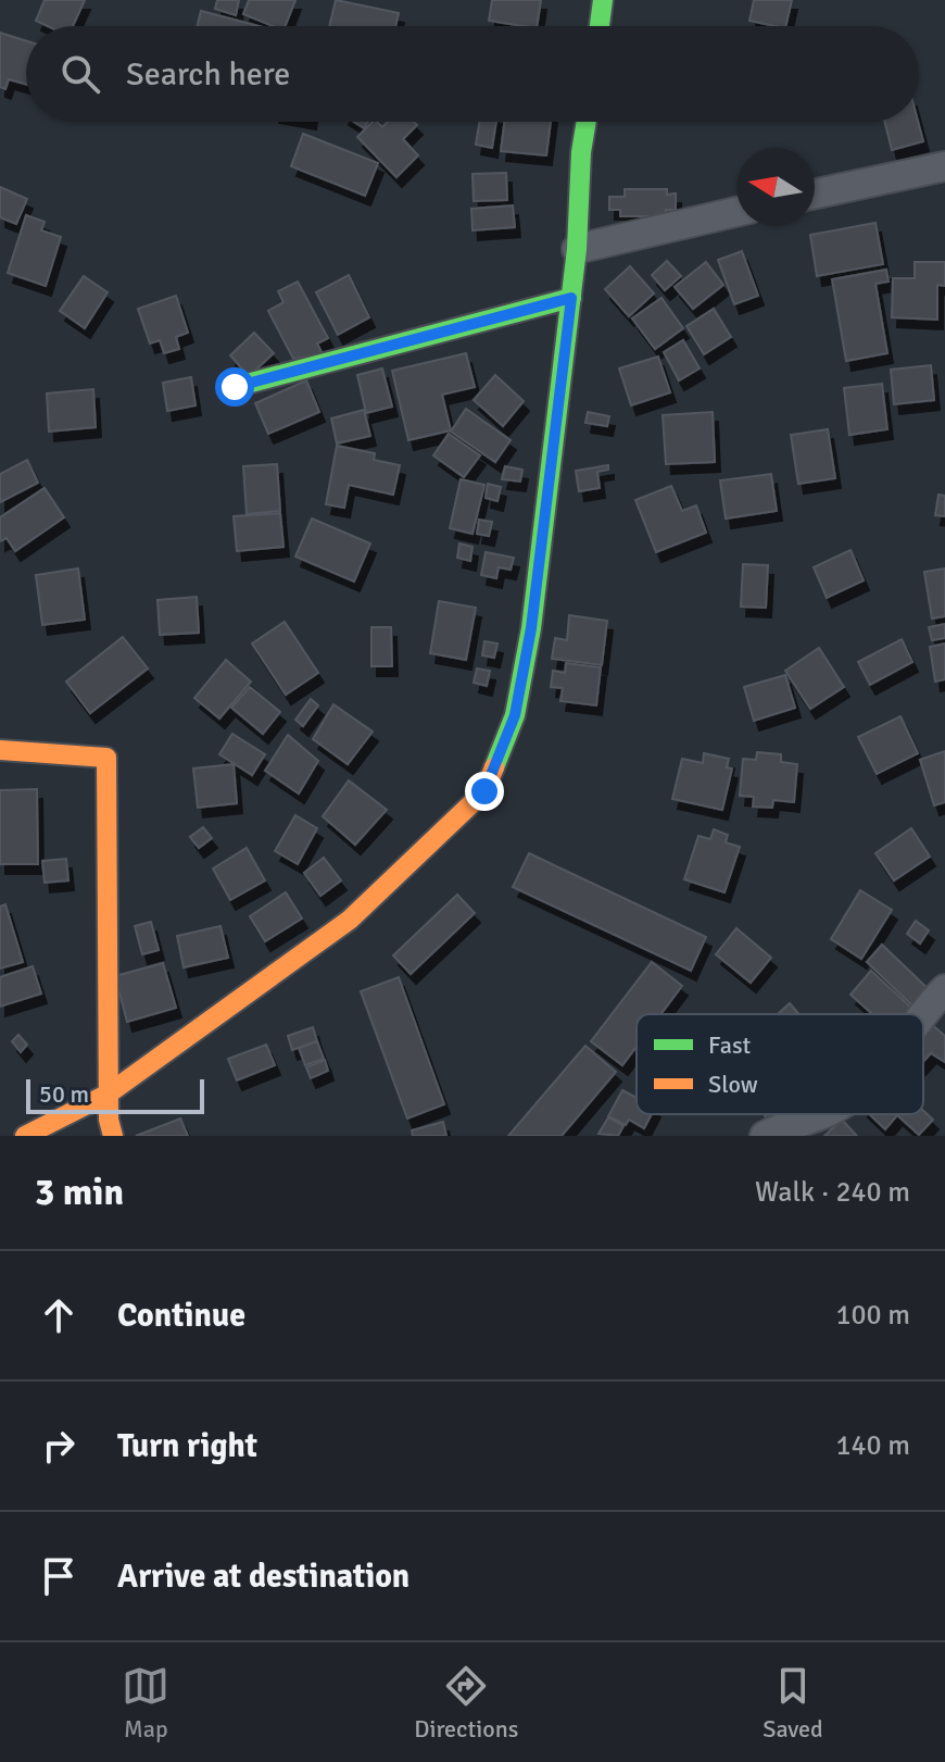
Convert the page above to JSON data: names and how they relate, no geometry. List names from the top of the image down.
{
  "legend": ["Fast", "Slow"],
  "scale_bar": "50 m",
  "north": "left",
  "page": {
    "search": "Search here",
    "scale": "50 m",
    "heading": ["3 min", "Walk · 240 m"],
    "list": [
      ["Continue", "100 m"],
      ["Turn right", "140 m"],
      "Arrive at destination"
    ],
    "nav": ["Map", "Directions", "Saved"]
  }
}
